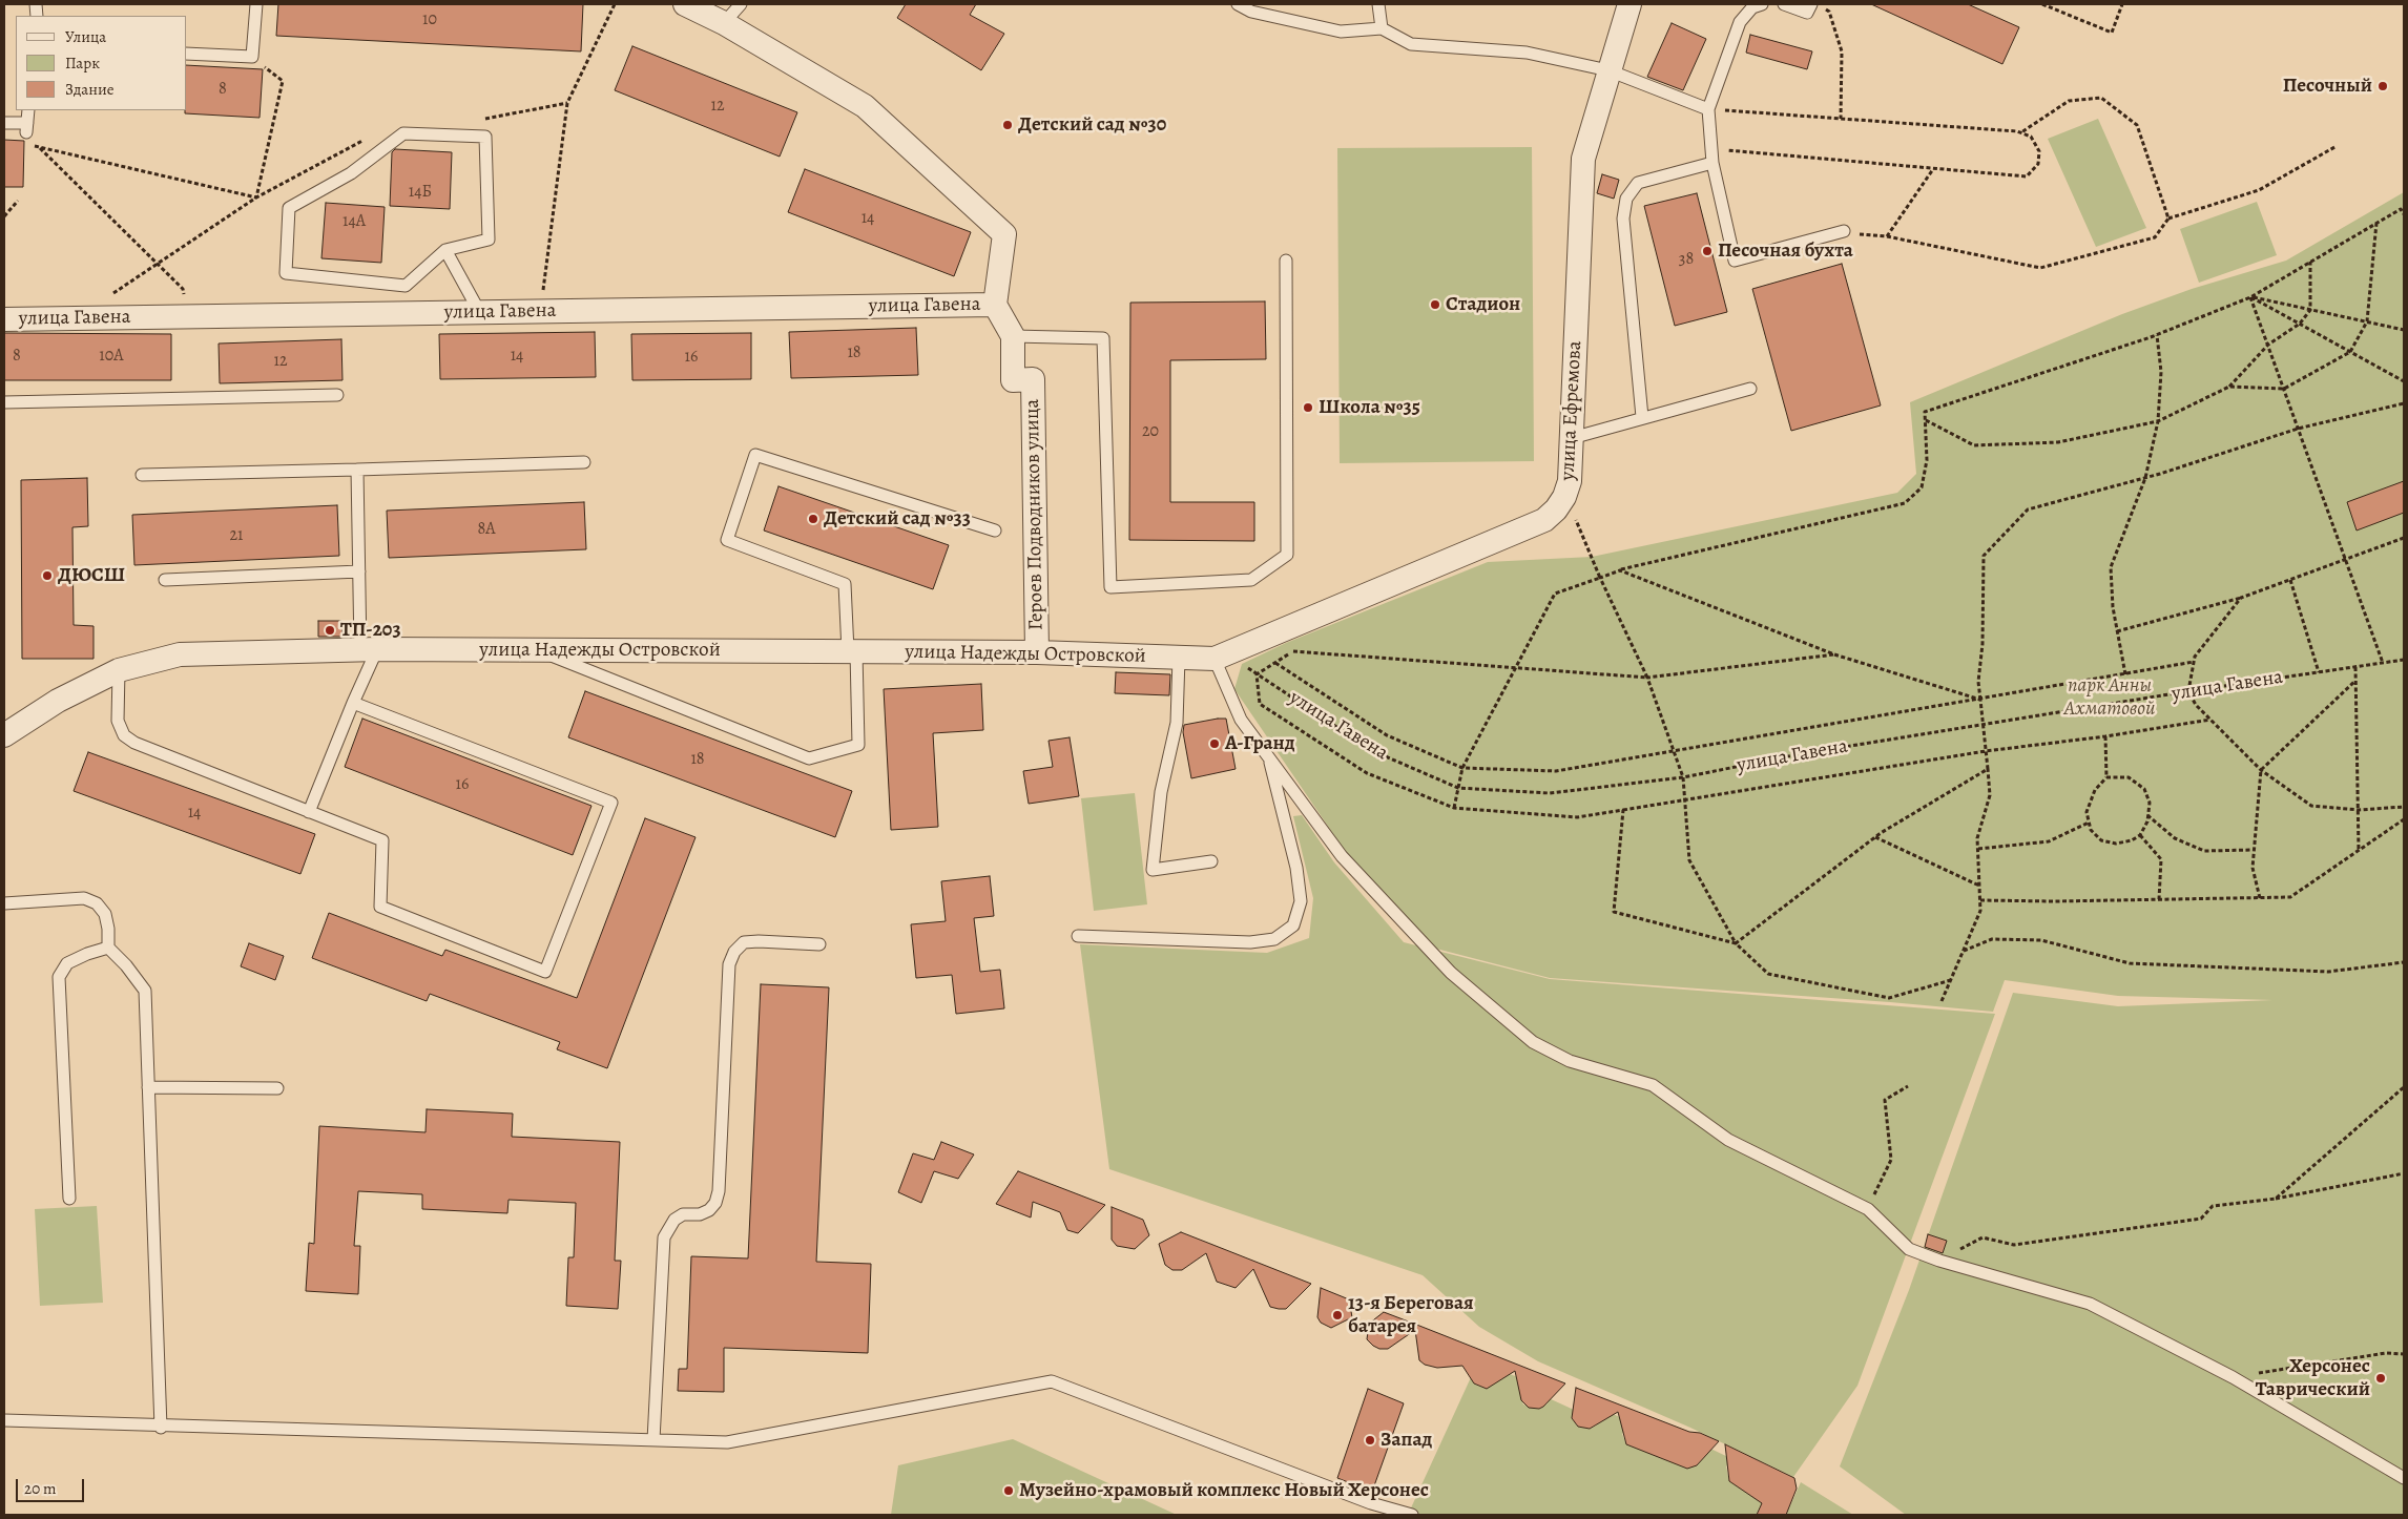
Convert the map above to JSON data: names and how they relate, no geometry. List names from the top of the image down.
{
  "streets": {
    "street": [
      "улица Гавена",
      "улица Ефремова",
      "Героев Подводников улица",
      "улица Надежды Островской"
    ]
  },
  "crossings": [
    ["улица Гавена", "улица Ефремова"],
    ["улица Гавена", "Героев Подводников улица"],
    ["улица Гавена", "улица Надежды Островской"],
    ["улица Ефремова", "улица Надежды Островской"],
    ["Героев Подводников улица", "улица Надежды Островской"]
  ],
  "parks": ["парк Анны Ахматовой"],
  "places": [
    "Песочный",
    "Детский сад №30",
    "Песочная бухта",
    "Стадион",
    "Школа №35",
    "Детский сад №33",
    "ДЮСШ",
    "ТП-203",
    "А-Гранд",
    "13-я Береговая батарея",
    "Херсонес Таврический",
    "Запад",
    "Музейно-храмовый комплекс Новый Херсонес"
  ],
  "house_numbers": [
    "10",
    "8",
    "12",
    "14Б",
    "14",
    "14А",
    "38",
    "18",
    "8",
    "10А",
    "14",
    "16",
    "12",
    "20",
    "8А",
    "21",
    "18",
    "16",
    "14"
  ],
  "legend": ["Улица", "Парк", "Здание"],
  "scale_bar": "20 m"
}
